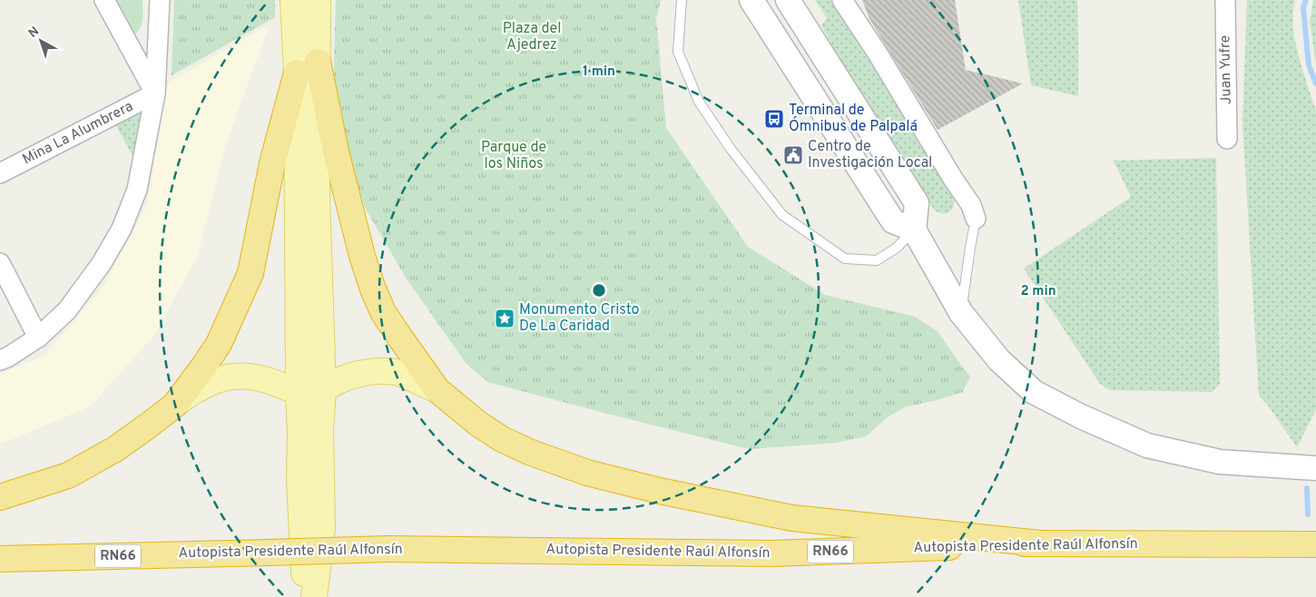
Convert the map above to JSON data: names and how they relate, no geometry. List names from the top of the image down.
{
  "streets": {
    "highway": ["Autopista Presidente Raúl Alfonsín", "RN66"],
    "street": ["Juan Yufre", "Mina La Alumbrera"]
  },
  "parks": ["Plaza del Ajedrez", "Parque de los Niños"],
  "places": {
    "bus stop": ["Terminal de Ómnibus de Palpalá"],
    "public building": ["Centro de Investigación Local"],
    "place": ["Monumento Cristo De La Caridad"]
  },
  "north": "top left",
  "rings": ["1 min", "2 min"]
}
